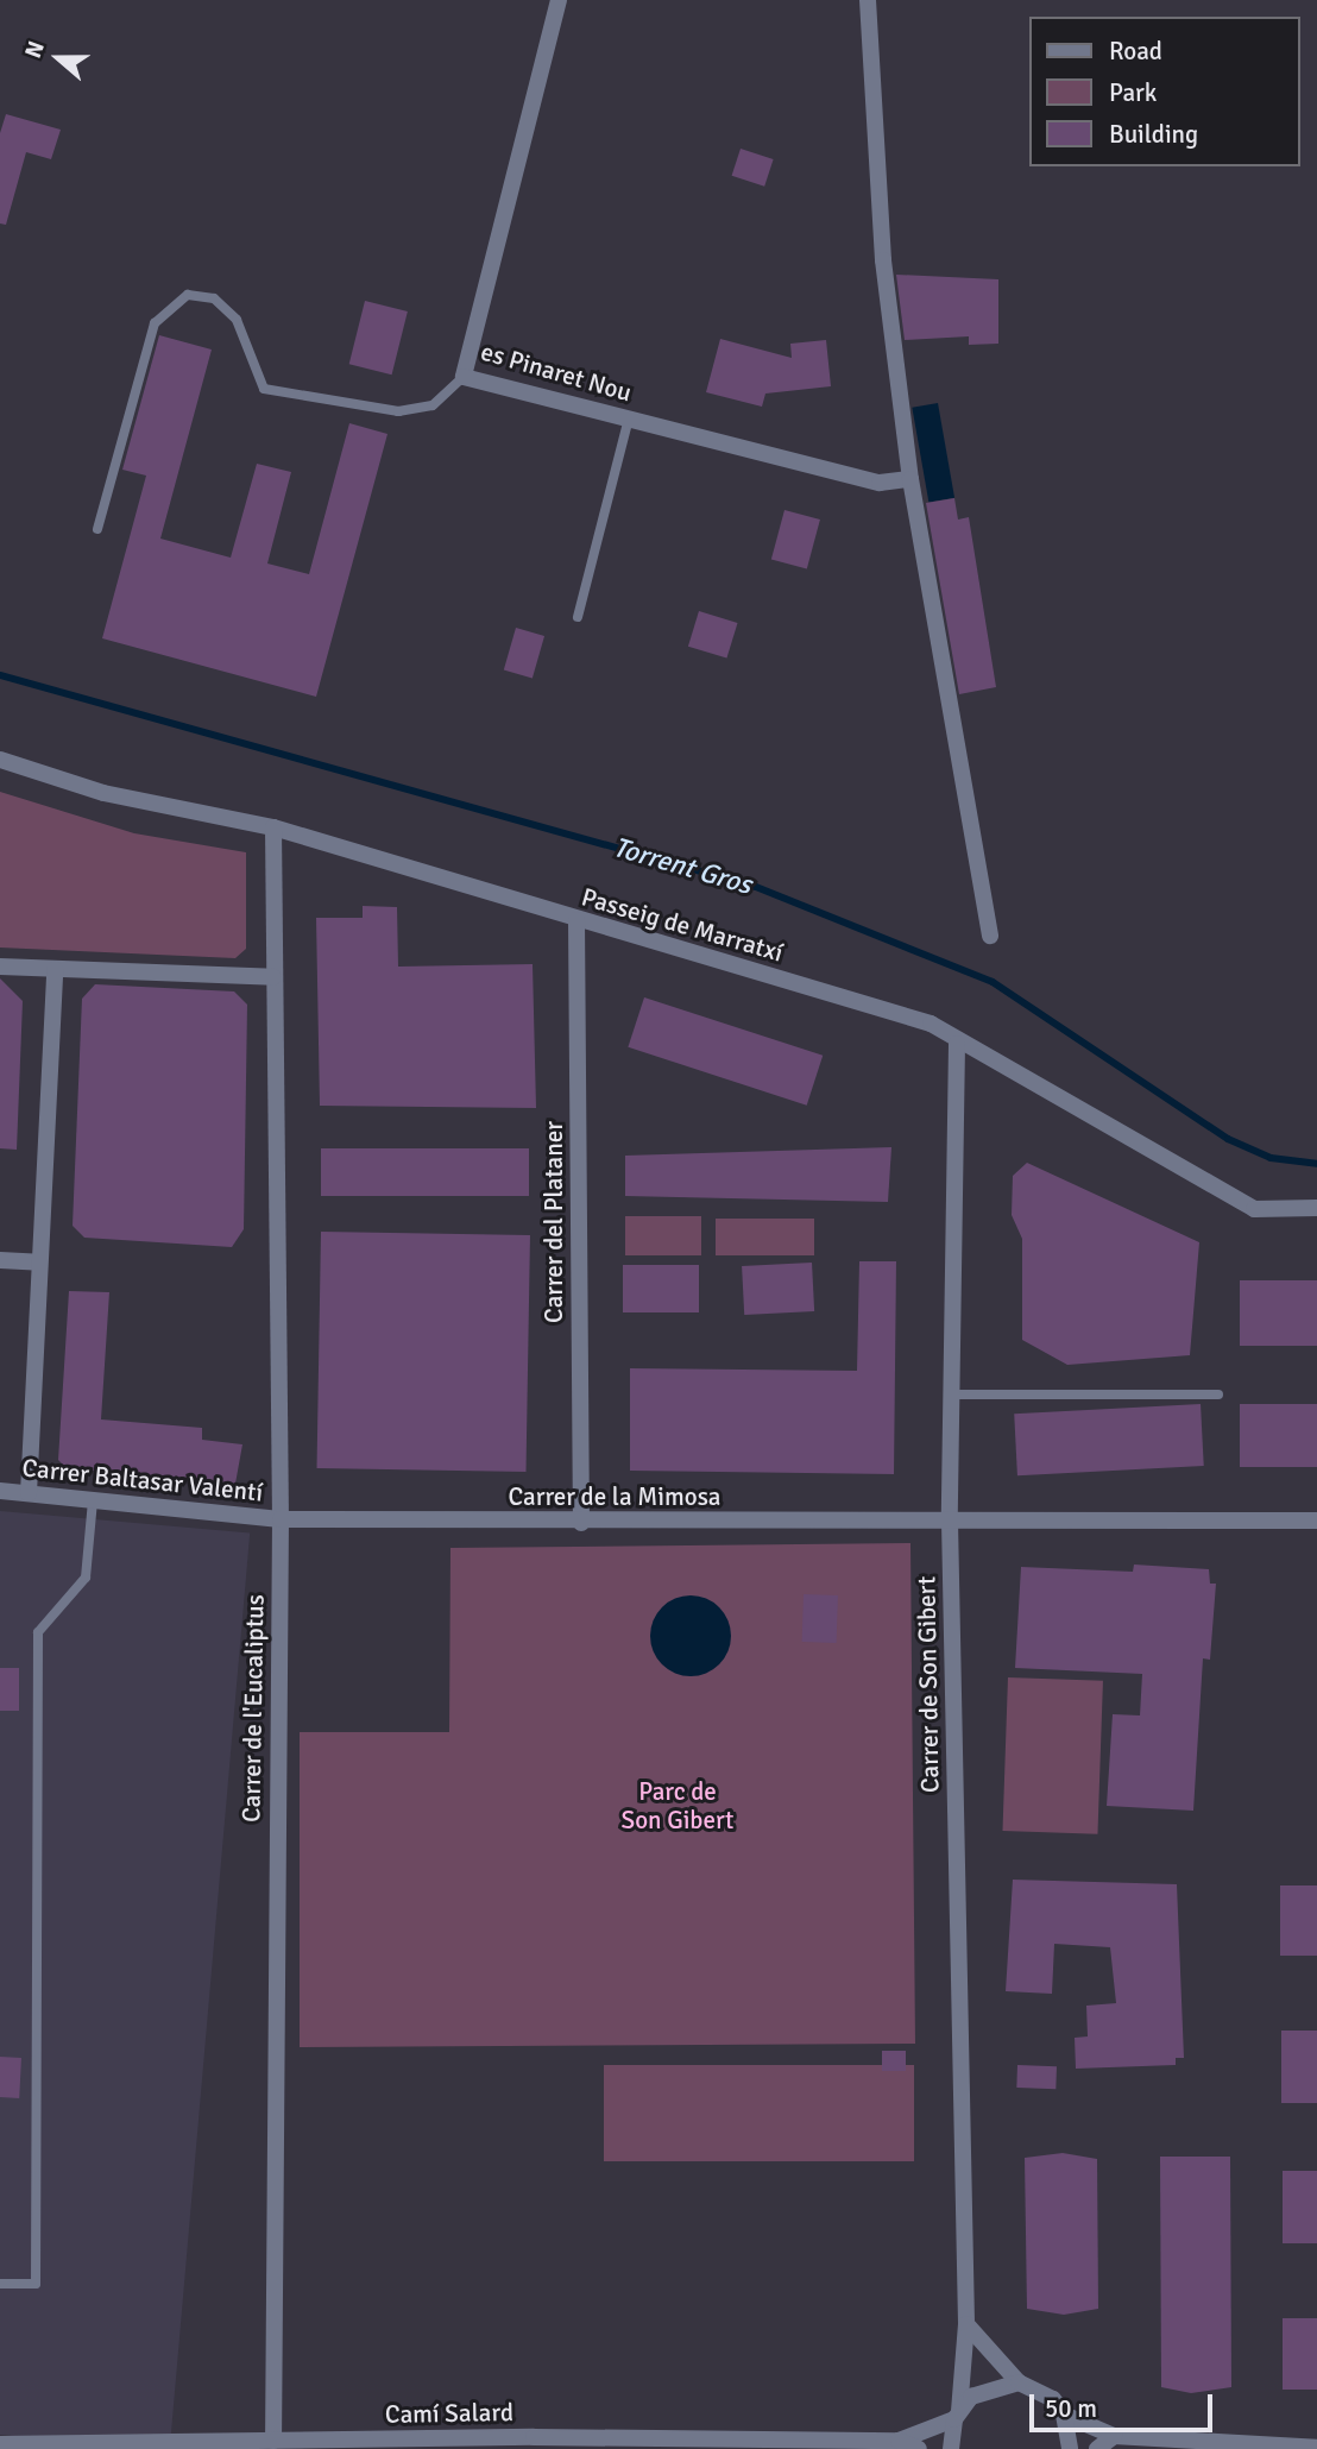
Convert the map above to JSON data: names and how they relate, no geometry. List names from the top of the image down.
{
  "streets": {
    "street": [
      "es Pinaret Nou",
      "Passeig de Marratxí",
      "Carrer del Plataner",
      "Carrer Baltasar Valentí",
      "Carrer de la Mimosa",
      "Carrer de Son Gibert",
      "Carrer de l'Eucaliptus",
      "Camí Salard"
    ]
  },
  "crossings": [
    ["Passeig de Marratxí", "Carrer del Plataner"],
    ["Passeig de Marratxí", "Carrer de Son Gibert"],
    ["Passeig de Marratxí", "Carrer de l'Eucaliptus"],
    ["Carrer del Plataner", "Carrer de la Mimosa"],
    ["Carrer Baltasar Valentí", "Carrer de la Mimosa"],
    ["Carrer Baltasar Valentí", "Carrer de l'Eucaliptus"],
    ["Carrer de la Mimosa", "Carrer de Son Gibert"],
    ["Carrer de la Mimosa", "Carrer de l'Eucaliptus"],
    ["Carrer de Son Gibert", "Camí Salard"],
    ["Carrer de l'Eucaliptus", "Camí Salard"]
  ],
  "water": ["Torrent Gros"],
  "parks": ["Parc de Son Gibert"],
  "legend": ["Road", "Park", "Building"],
  "scale_bar": "50 m",
  "north": "left"
}
